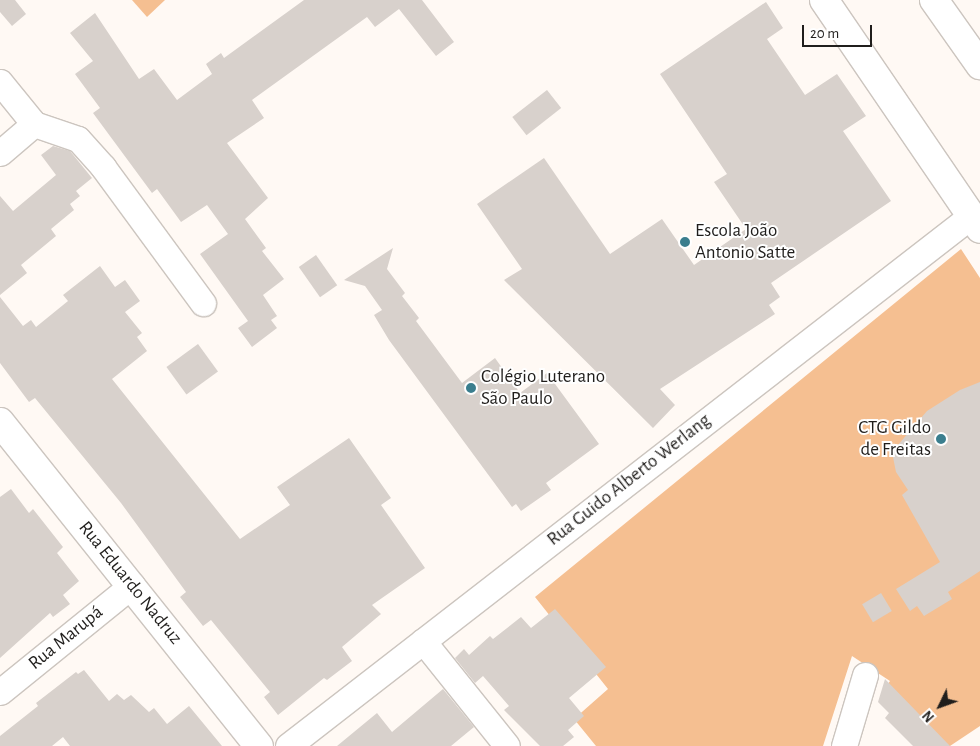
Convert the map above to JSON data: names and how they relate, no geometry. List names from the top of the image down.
{
  "streets": {
    "street": ["Rua Guido Alberto Werlang", "Rua Eduardo Nadruz", "Rua Marupá"]
  },
  "crossings": [
    ["Rua Eduardo Nadruz", "Rua Marupá"]
  ],
  "places": ["Escola João Antonio Satte", "Colégio Luterano São Paulo", "CTG Gildo de Freitas"],
  "scale_bar": "20 m",
  "north": "bottom left"
}
